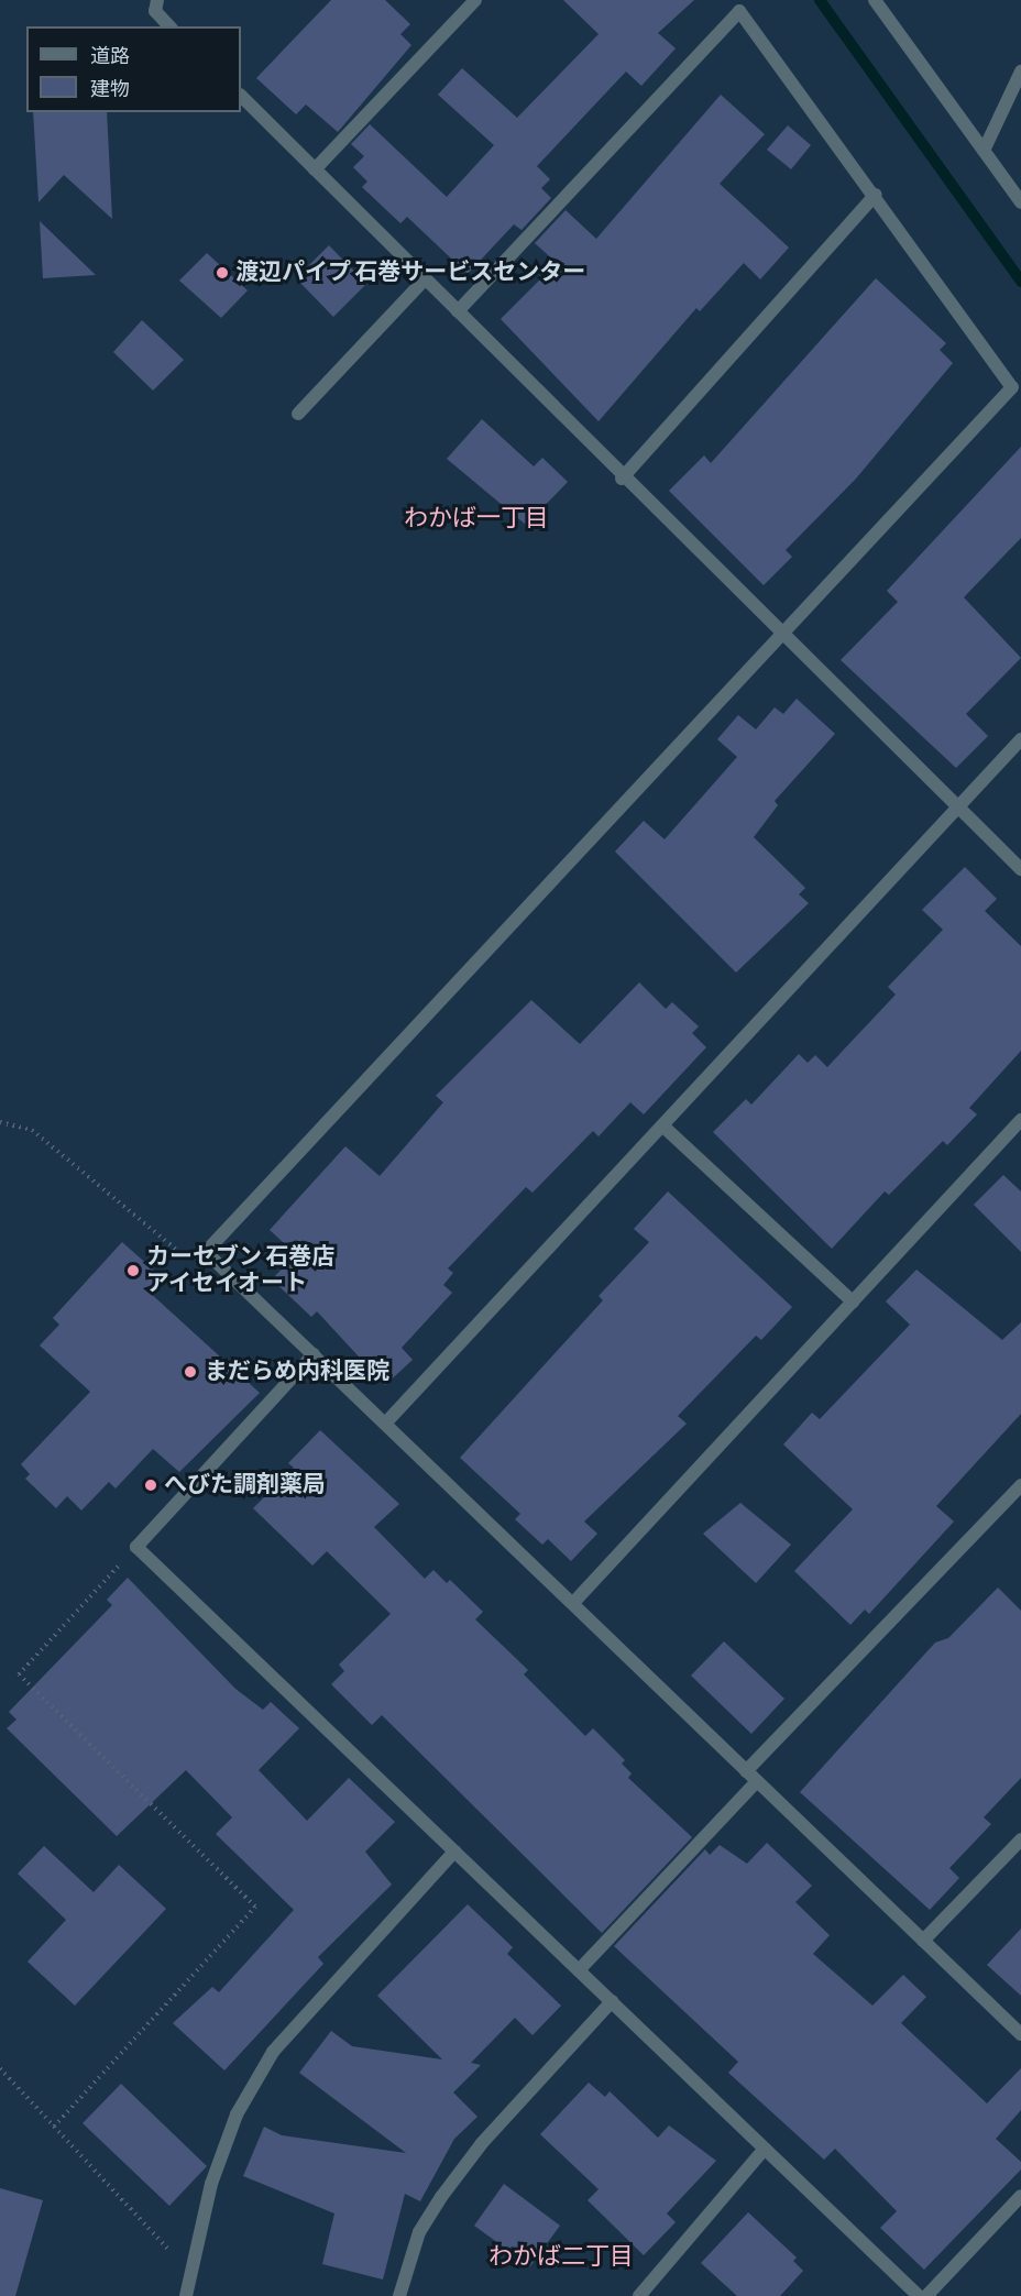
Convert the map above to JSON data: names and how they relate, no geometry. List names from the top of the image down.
{
  "districts": ["わかば一丁目", "わかば二丁目"],
  "places": [
    "渡辺パイプ 石巻サービスセンター",
    "カーセブン 石巻店 アイセイオート",
    "まだらめ内科医院",
    "へびた調剤薬局"
  ],
  "legend": ["道路", "建物"]
}
